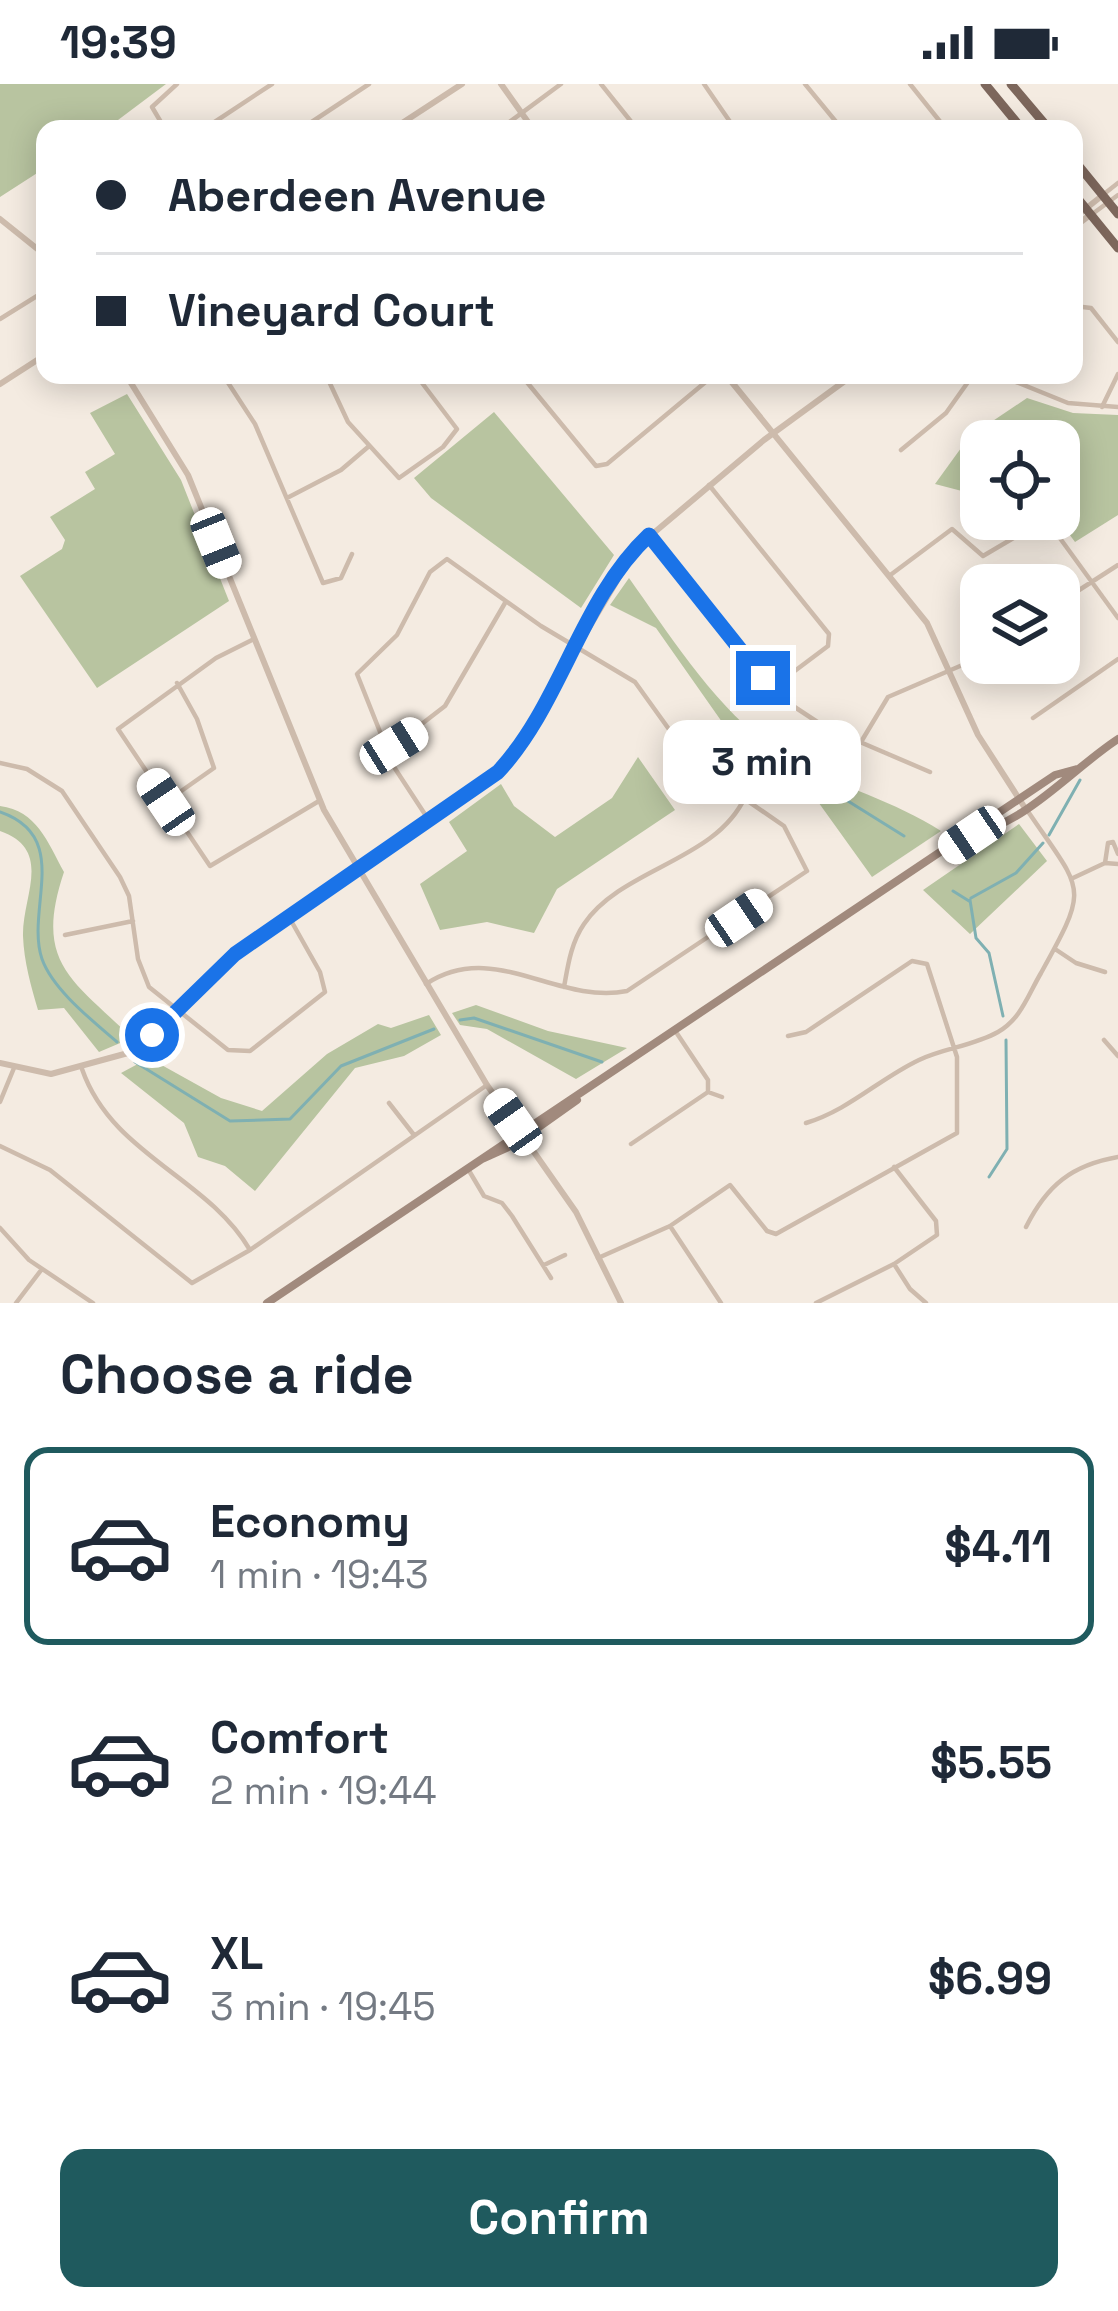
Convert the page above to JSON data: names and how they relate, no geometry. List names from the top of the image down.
{
  "page": {
    "status": "19:39",
    "banner": ["Aberdeen Avenue", "Vineyard Court"],
    "bubble": "3 min",
    "heading": "Choose a ride",
    "list": [
      {
        "name": "Economy",
        "note": "1 min · 19:43",
        "value": "$4.11"
      },
      {
        "name": "Comfort",
        "note": "2 min · 19:44",
        "value": "$5.55"
      },
      {
        "name": "XL",
        "note": "3 min · 19:45",
        "value": "$6.99"
      }
    ],
    "buttons": "Confirm"
  }
}
